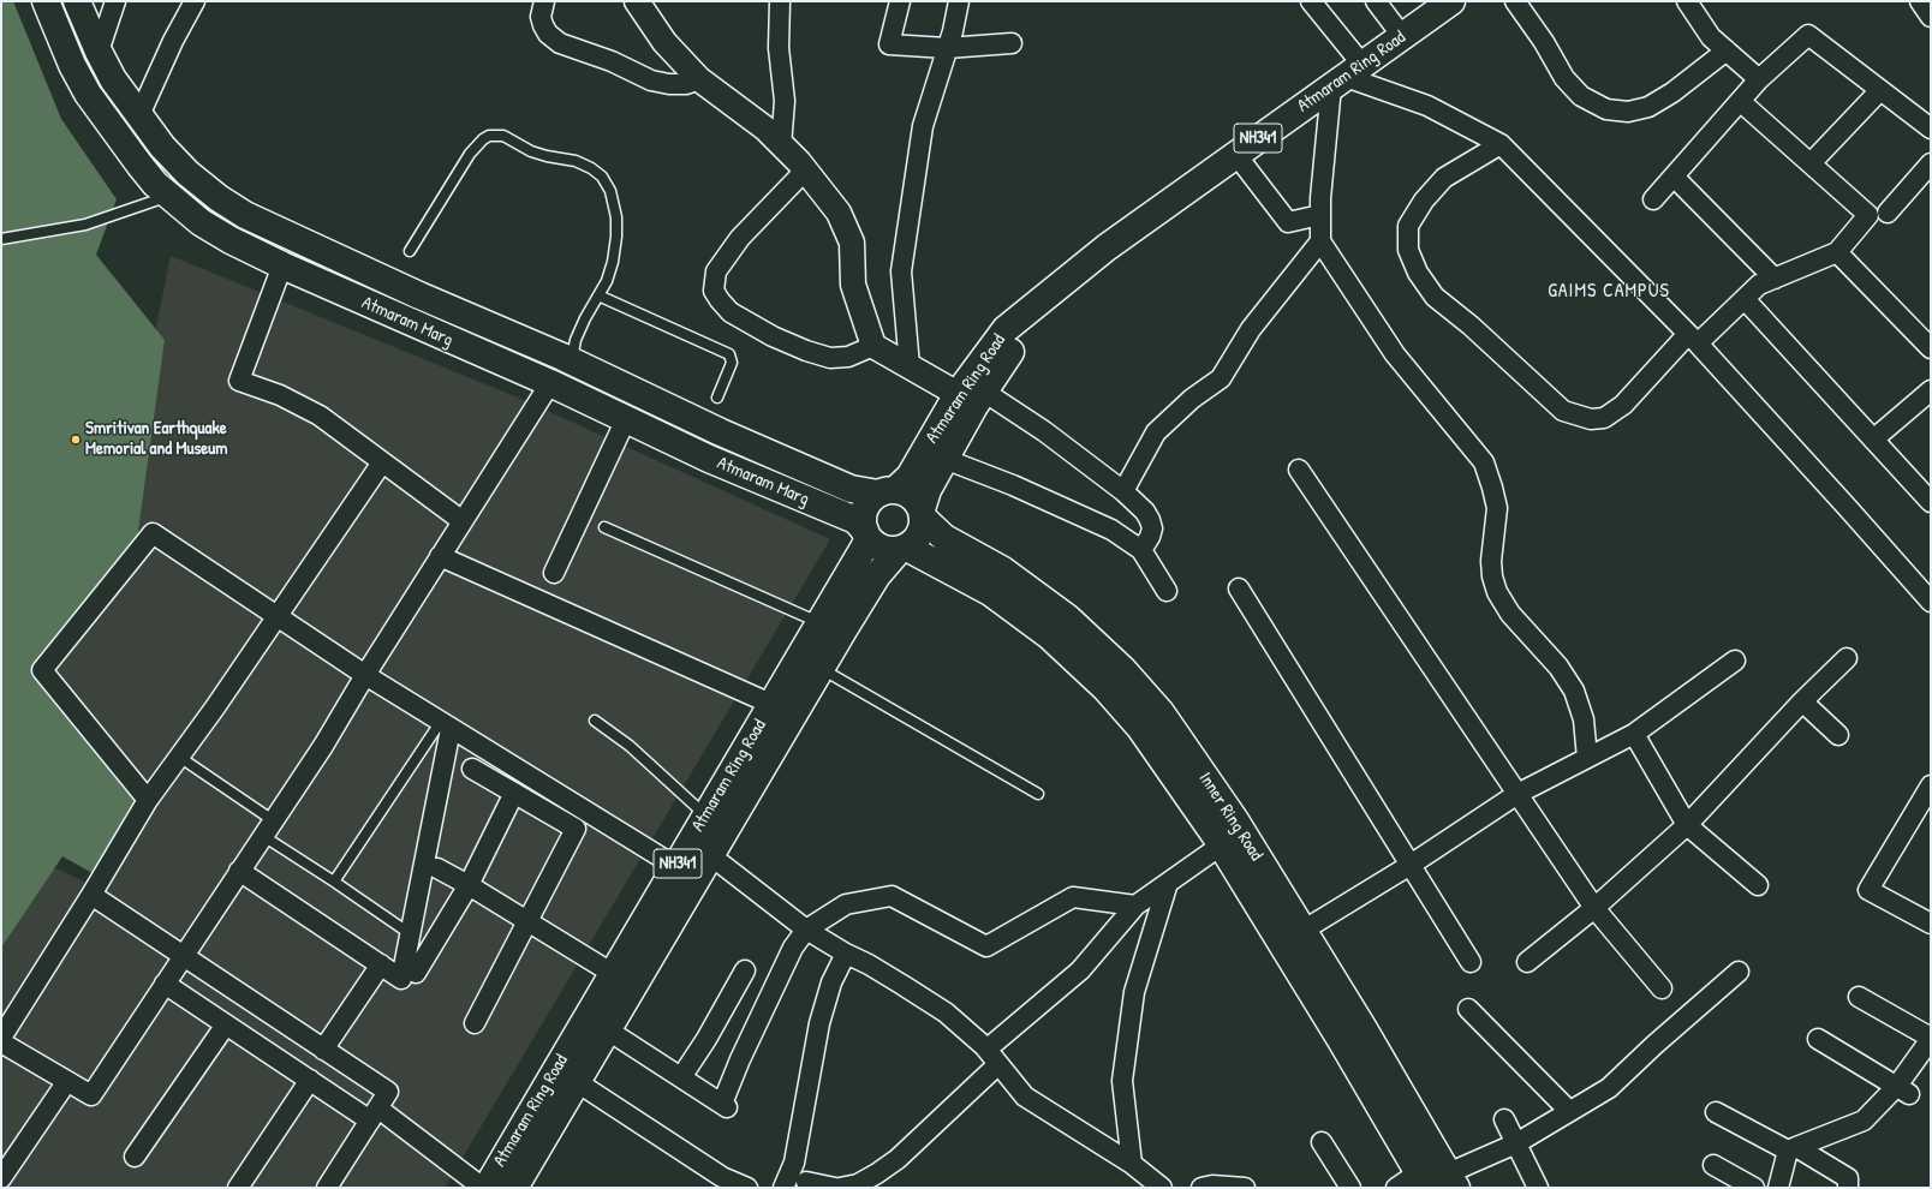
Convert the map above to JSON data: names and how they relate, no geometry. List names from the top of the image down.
{
  "streets": {
    "main road": [
      "Atmaram Ring Road",
      "NH341",
      "Atmaram Marg",
      "Inner Ring Road"
    ]
  },
  "crossings": [
    ["Atmaram Ring Road", "NH341"],
    ["Atmaram Ring Road", "Atmaram Marg"],
    ["Atmaram Ring Road", "Inner Ring Road"],
    ["NH341", "Atmaram Marg"],
    ["NH341", "Inner Ring Road"],
    ["Atmaram Marg", "Inner Ring Road"]
  ],
  "districts": ["GAIMS CAMPUS"],
  "places": ["Smritivan Earthquake Memorial and Museum"]
}
